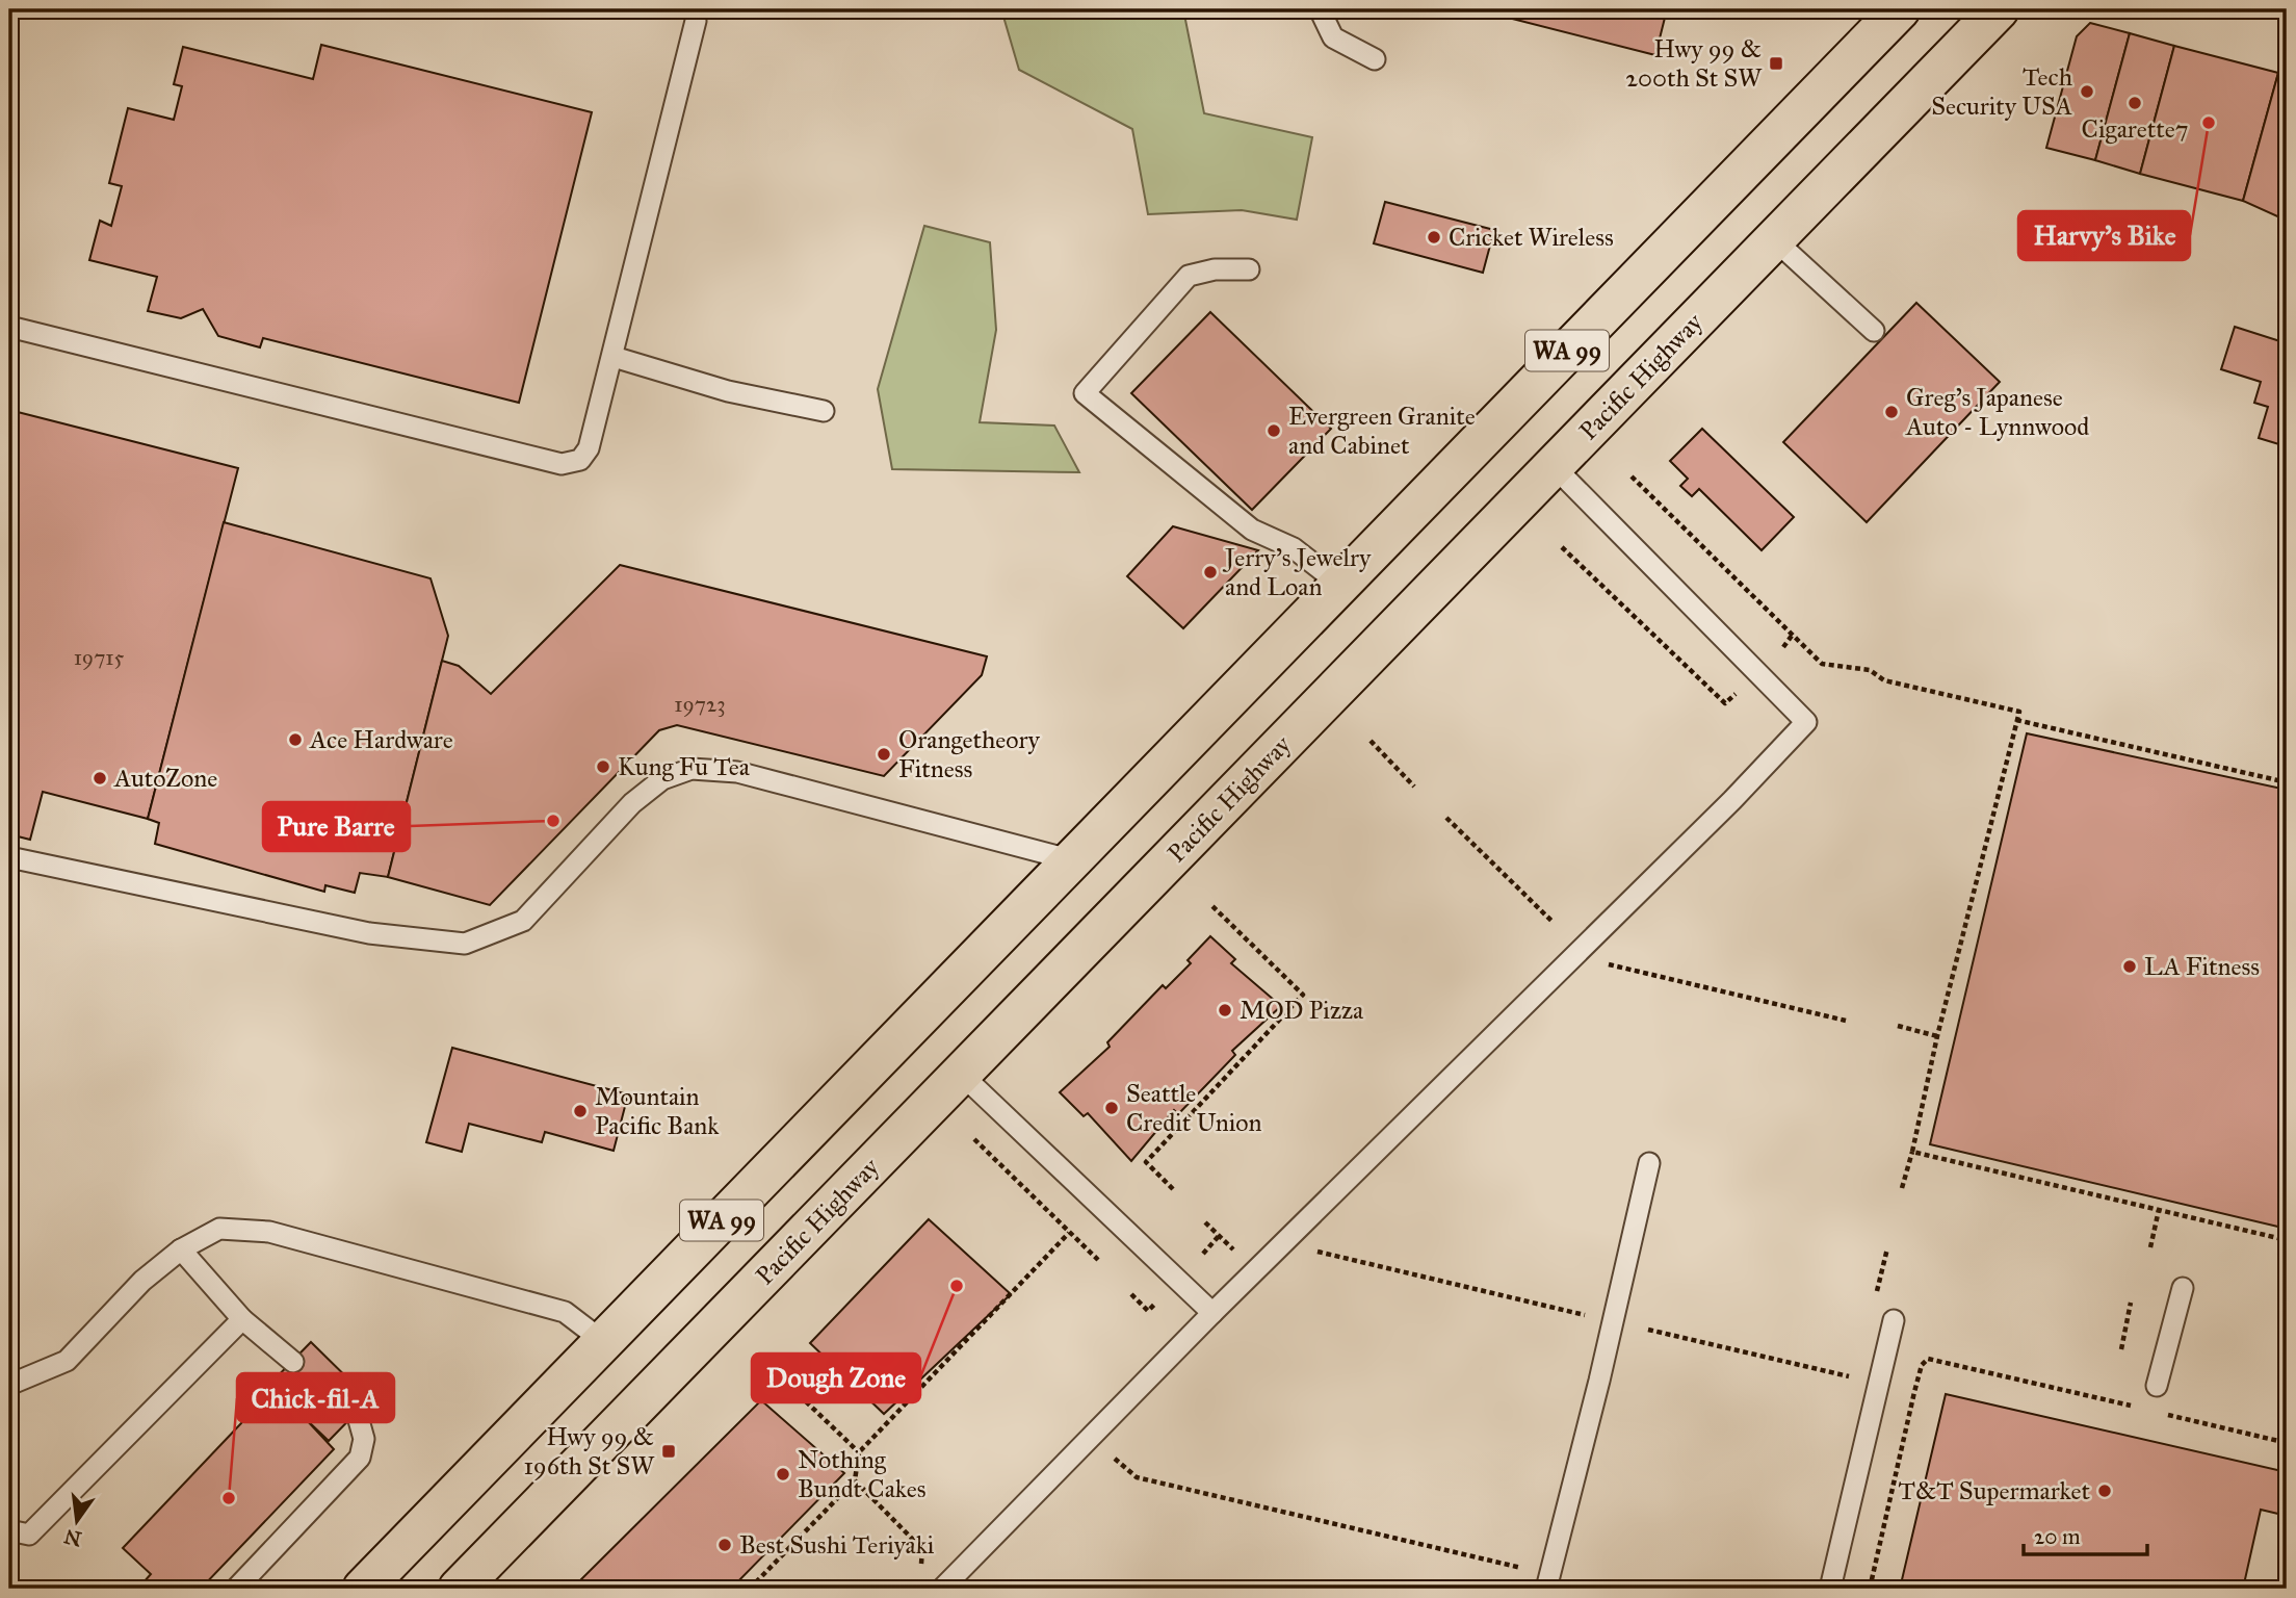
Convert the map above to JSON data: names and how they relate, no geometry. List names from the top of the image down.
{
  "streets": {
    "highway": ["WA 99", "Pacific Highway"]
  },
  "places": {
    "transit": ["Hwy 99 & 200th St SW", "Hwy 99 & 196th St SW"],
    "other": [
      "Tech Security USA",
      "Cigarette7",
      "Harvy's Bike",
      "Cricket Wireless",
      "Greg's Japanese Auto - Lynnwood",
      "Evergreen Granite and Cabinet",
      "Jerry's Jewelry and Loan",
      "Ace Hardware",
      "Orangetheory Fitness",
      "Kung Fu Tea",
      "AutoZone",
      "Pure Barre",
      "LA Fitness",
      "MOD Pizza",
      "Seattle Credit Union",
      "Mountain Pacific Bank",
      "Dough Zone",
      "Nothing Bundt Cakes",
      "T&T Supermarket",
      "Chick-fil-A",
      "Best Sushi Teriyaki"
    ]
  },
  "house_numbers": ["19715", "19723"],
  "scale_bar": "20 m",
  "north": "bottom"
}
